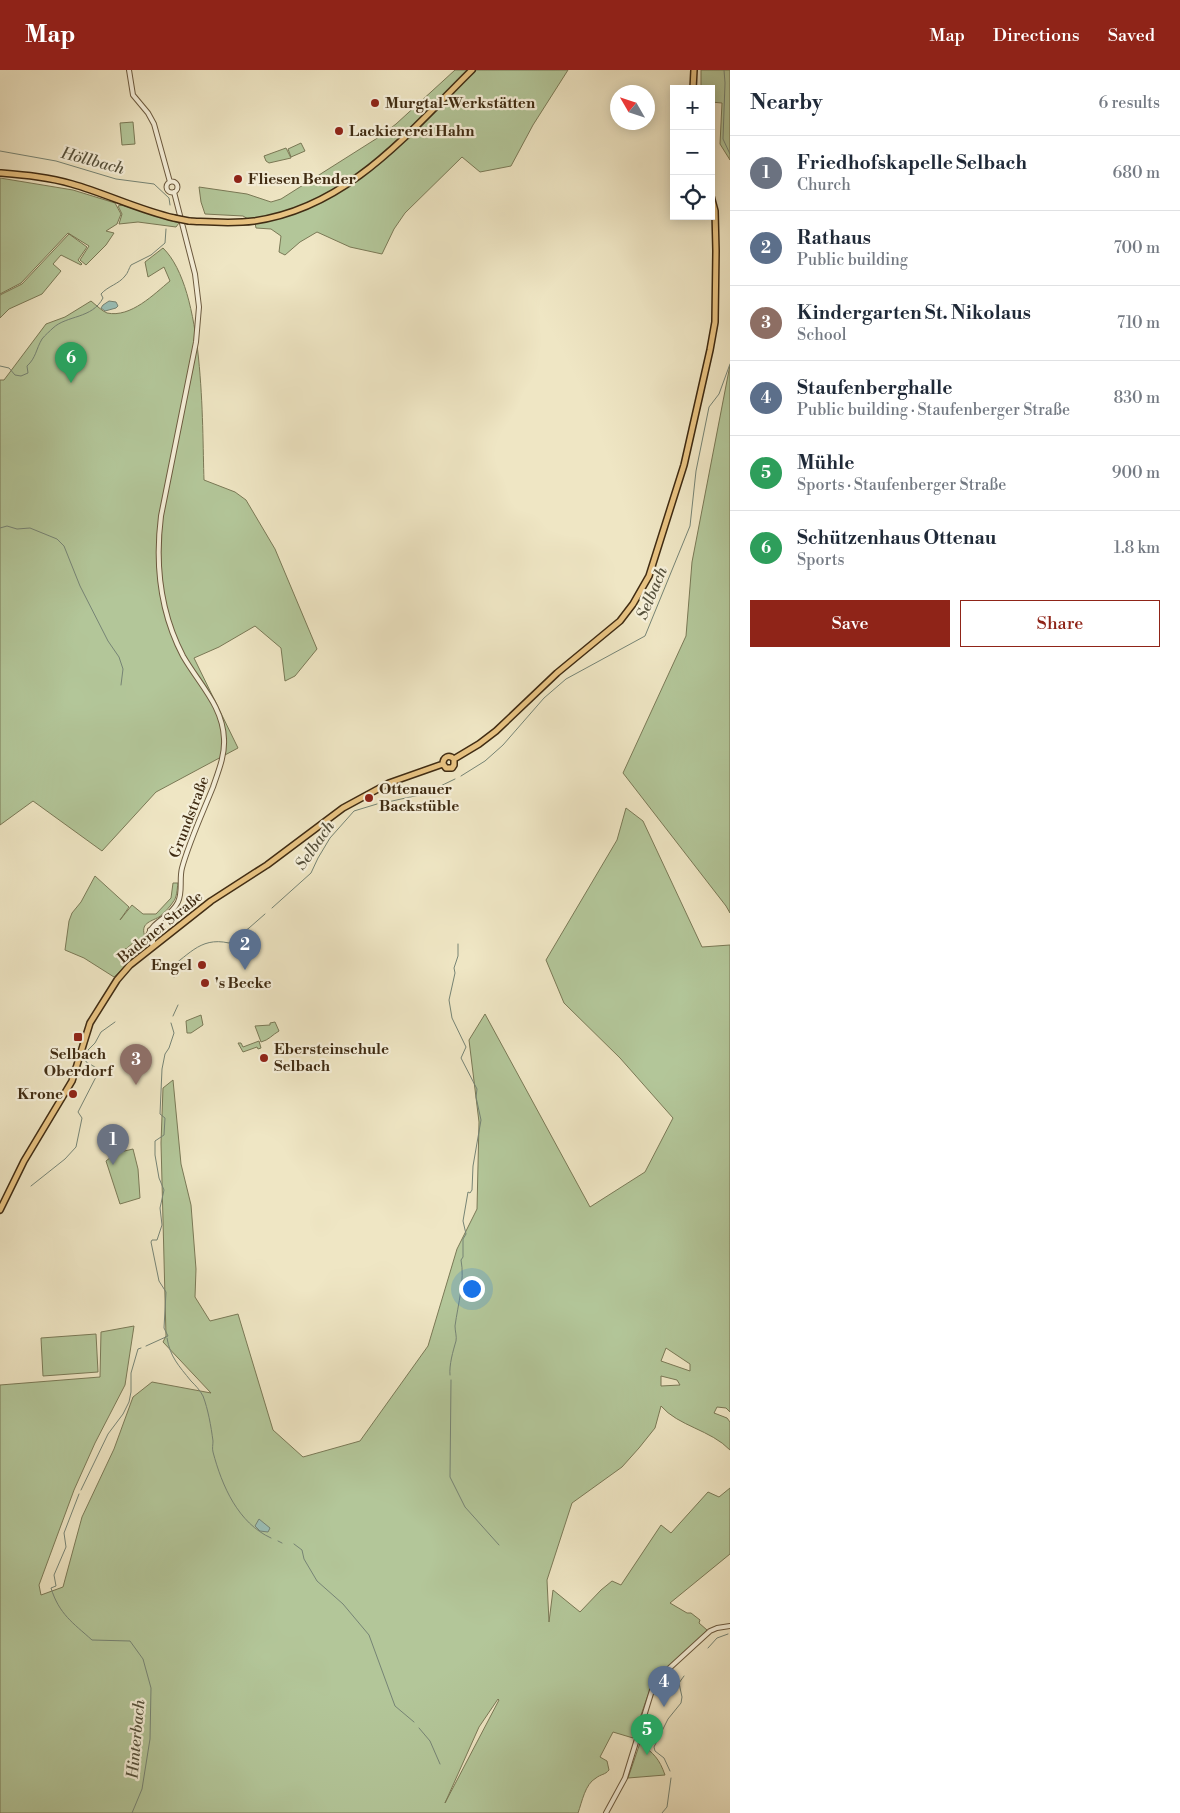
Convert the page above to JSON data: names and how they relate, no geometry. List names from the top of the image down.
{
  "streets": {
    "main road": ["Badener Straße"],
    "street": ["Grundstraße"]
  },
  "crossings": [
    ["Grundstraße", "Badener Straße"]
  ],
  "water": ["Höllbach", "Selbach", "Hinterbach"],
  "places": {
    "other": [
      "Murgtal-Werkstätten",
      "Lackiererei Hahn",
      "Fliesen Bender",
      "Ottenauer Backstüble",
      "Engel",
      "'s Becke",
      "Ebersteinschule Selbach",
      "Krone"
    ],
    "transit": ["Selbach Oberdorf"]
  },
  "north": "top left",
  "page": {
    "header": "Map",
    "nav": ["Map", "Directions", "Saved"],
    "heading": ["Nearby", "6 results"],
    "map_buttons": ["+", "−"],
    "list": [
      {
        "mark": "1",
        "name": "Friedhofskapelle Selbach",
        "note": "Church",
        "value": "680 m"
      },
      {
        "mark": "2",
        "name": "Rathaus",
        "note": "Public building",
        "value": "700 m"
      },
      {
        "mark": "3",
        "name": "Kindergarten St. Nikolaus",
        "note": "School",
        "value": "710 m"
      },
      {
        "mark": "4",
        "name": "Staufenberghalle",
        "note": "Public building · Staufenberger Straße",
        "value": "830 m"
      },
      {
        "mark": "5",
        "name": "Mühle",
        "note": "Sports · Staufenberger Straße",
        "value": "900 m"
      },
      {
        "mark": "6",
        "name": "Schützenhaus Ottenau",
        "note": "Sports",
        "value": "1.8 km"
      }
    ],
    "pins": [
      "6",
      "2",
      "3",
      "1",
      "4",
      "5"
    ],
    "buttons": ["Save", "Share"]
  }
}
